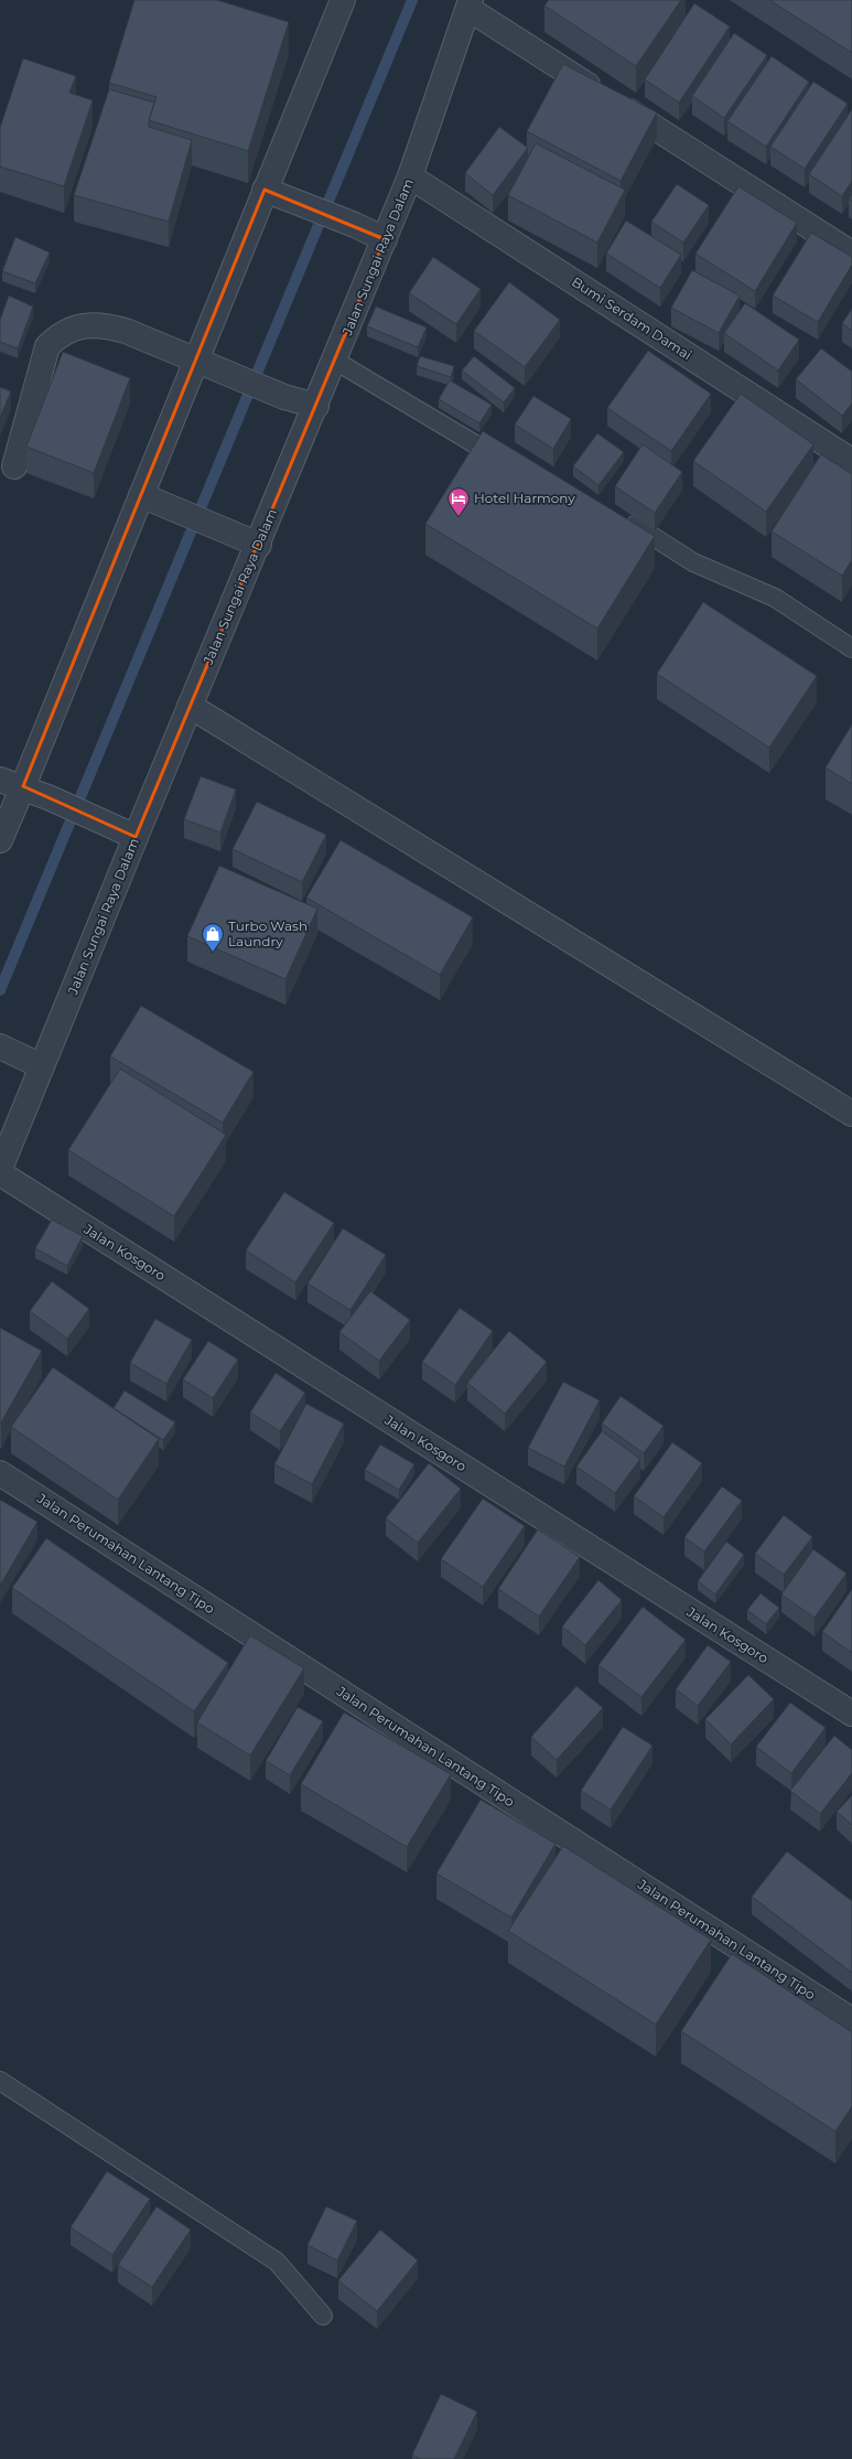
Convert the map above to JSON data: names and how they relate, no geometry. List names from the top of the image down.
{
  "streets": {
    "street": [
      "Jalan Sungai Raya Dalam",
      "Bumi Serdam Damai",
      "Jalan Kosgoro",
      "Jalan Perumahan Lantang Tipo"
    ]
  },
  "crossings": [
    ["Jalan Sungai Raya Dalam", "Bumi Serdam Damai"]
  ],
  "places": {
    "hotel": ["Hotel Harmony"],
    "shop": ["Turbo Wash Laundry"]
  }
}
